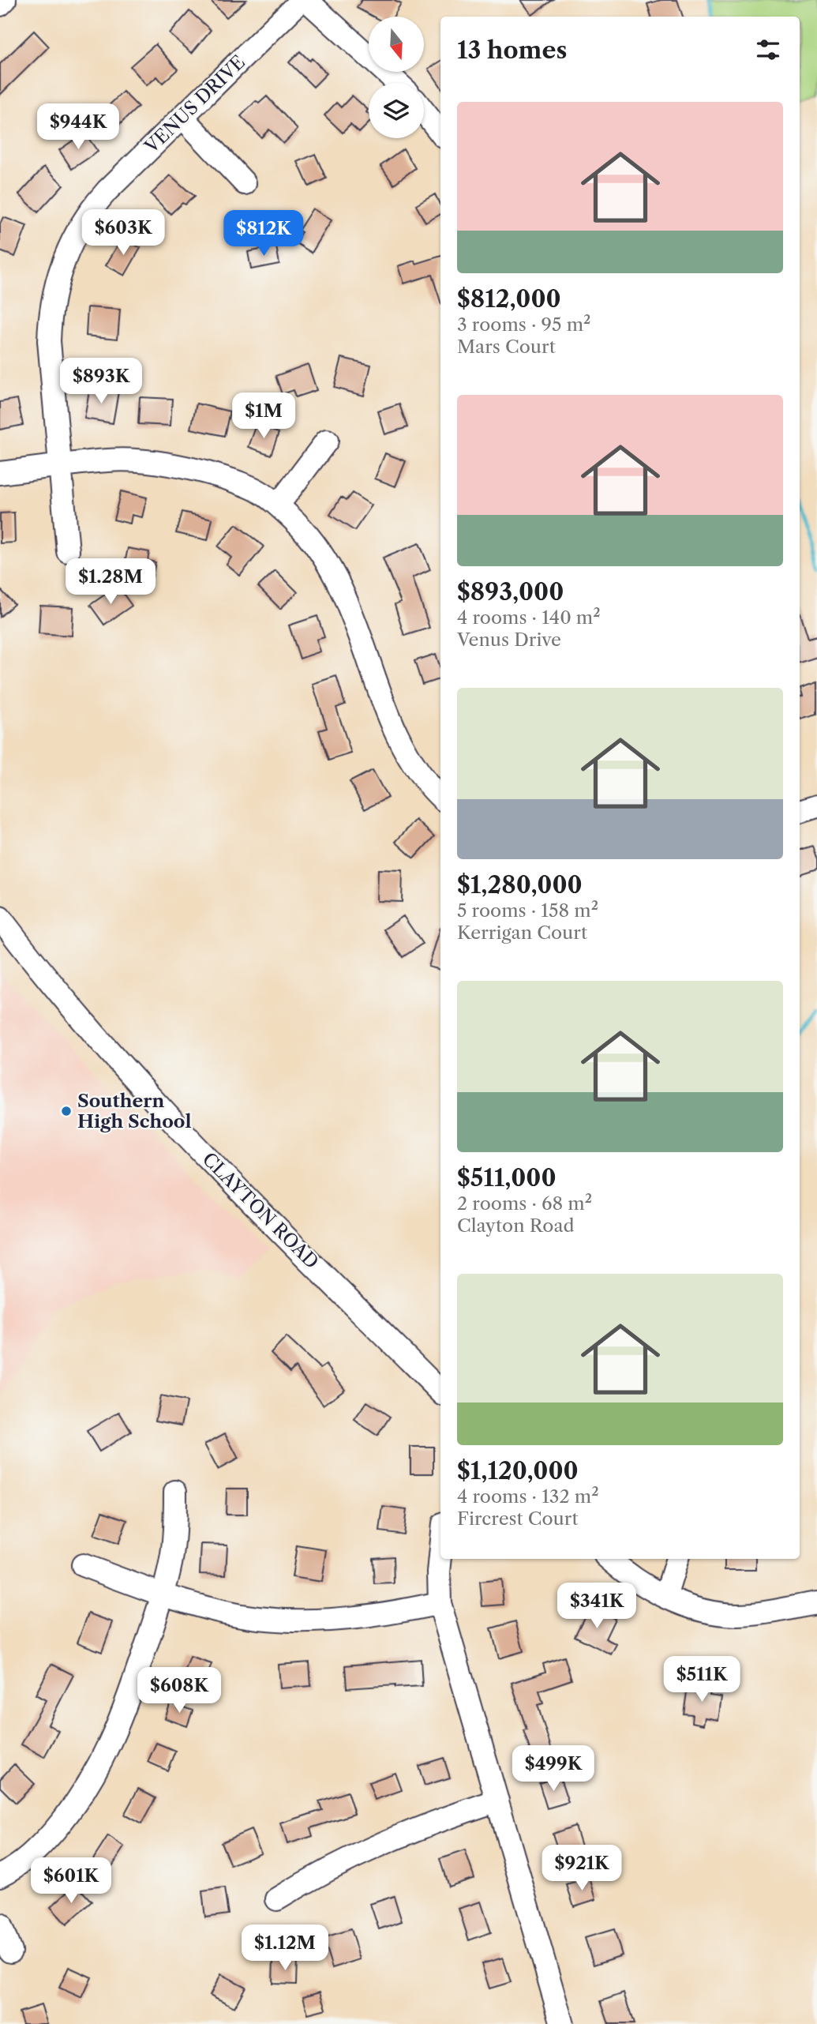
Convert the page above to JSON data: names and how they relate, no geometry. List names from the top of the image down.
{
  "streets": {
    "street": ["VENUS DRIVE", "CLAYTON ROAD"]
  },
  "places": ["Southern High School"],
  "north": "bottom",
  "page": {
    "heading": "13 homes",
    "list": [
      {
        "name": "$812,000",
        "note": "3 rooms · 95 m² · Mars Court"
      },
      {
        "name": "$893,000",
        "note": "4 rooms · 140 m² · Venus Drive"
      },
      {
        "name": "$1,280,000",
        "note": "5 rooms · 158 m² · Kerrigan Court"
      },
      {
        "name": "$511,000",
        "note": "2 rooms · 68 m² · Clayton Road"
      },
      {
        "name": "$1,120,000",
        "note": "4 rooms · 132 m² · Fircrest Court"
      }
    ],
    "price": [
      "$944K",
      "$603K",
      "$812K",
      "$893K",
      "$1M",
      "$1.28M",
      "$341K",
      "$511K",
      "$608K",
      "$499K",
      "$921K",
      "$601K",
      "$1.12M"
    ]
  }
}
